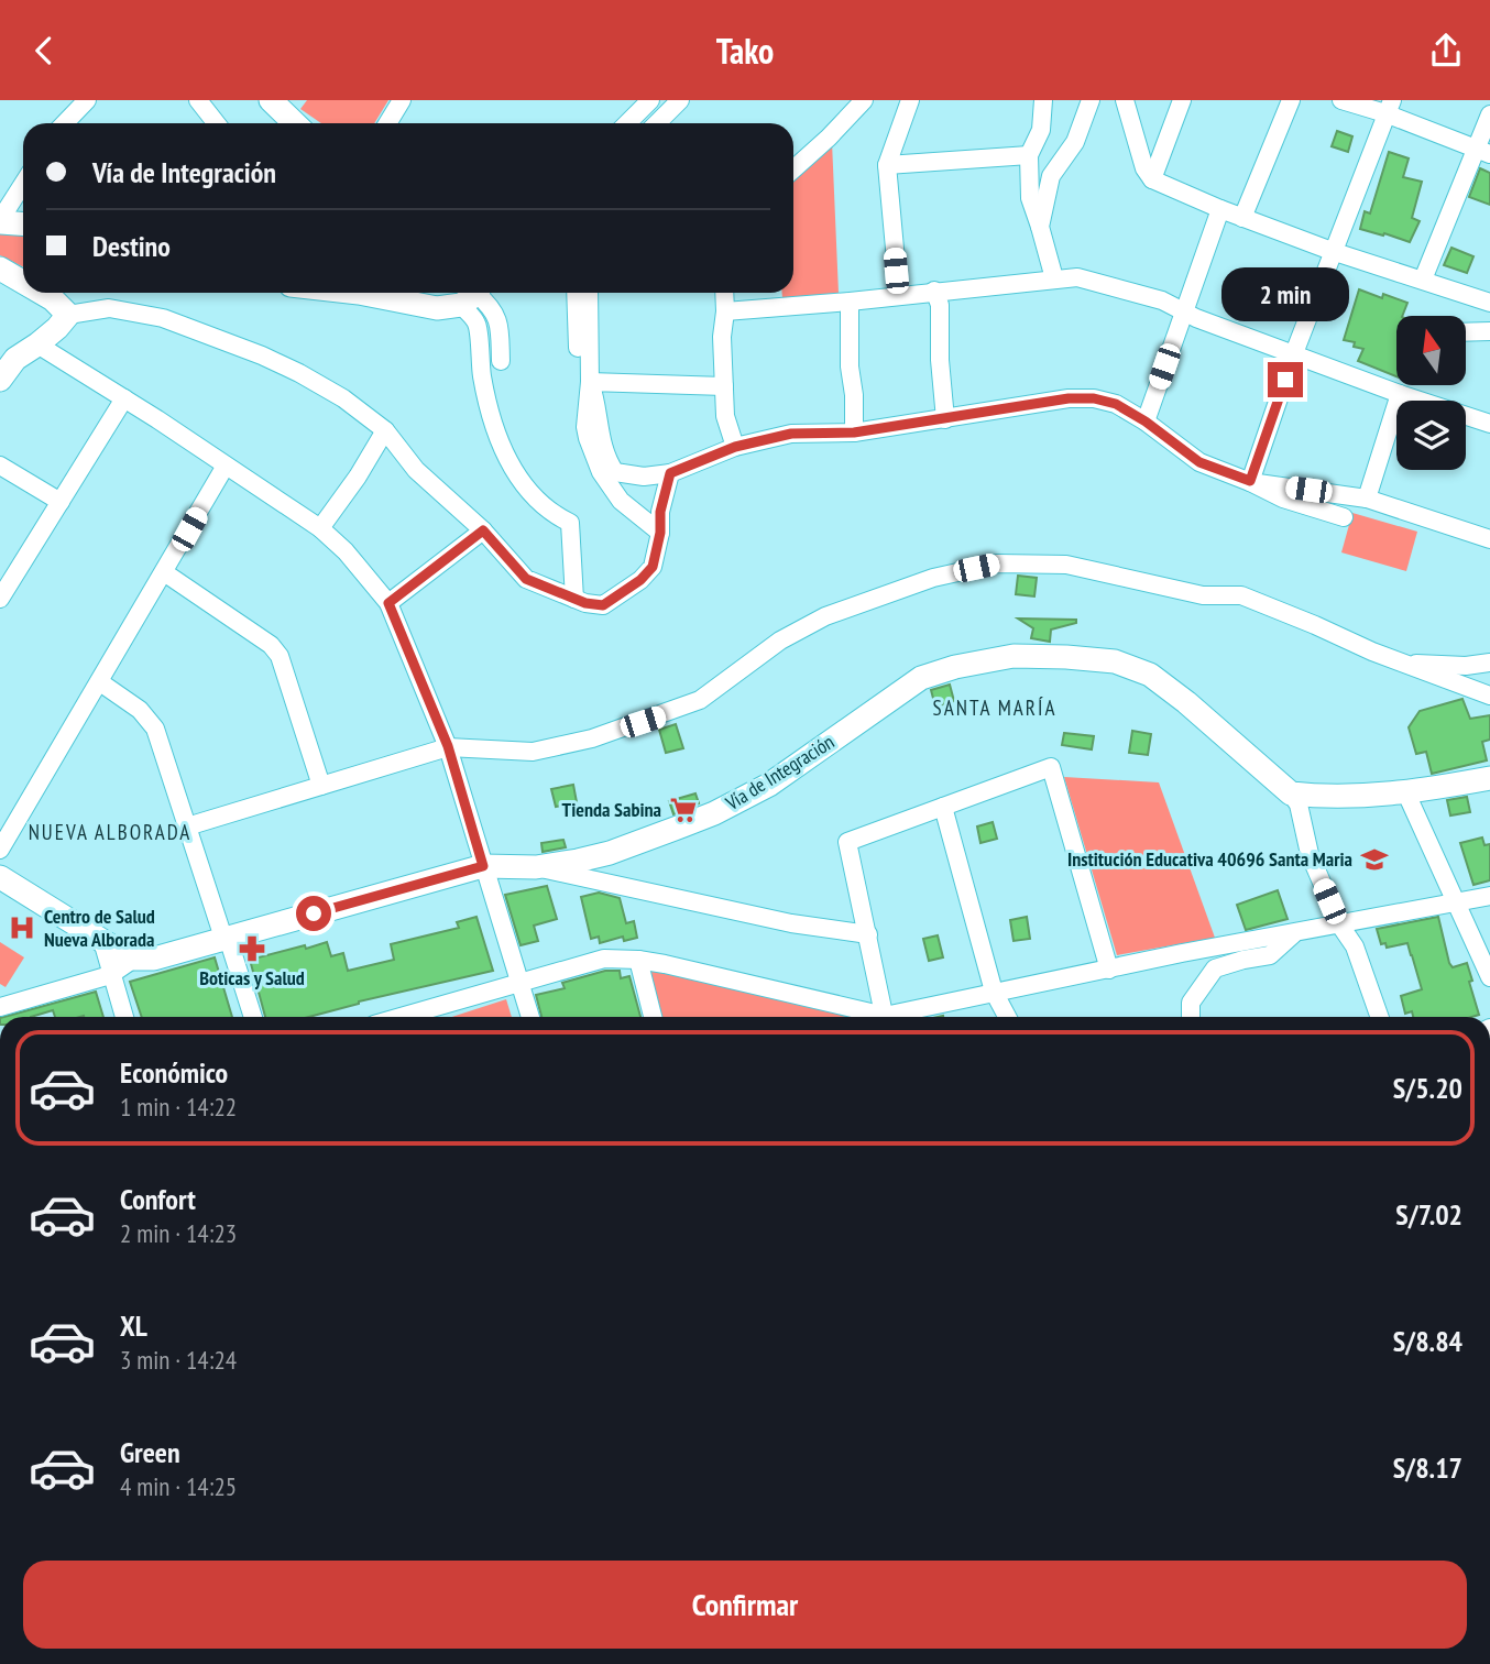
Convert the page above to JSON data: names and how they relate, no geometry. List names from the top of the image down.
{
  "streets": {
    "main road": ["Vía de Integración"]
  },
  "districts": ["SANTA MARÍA", "NUEVA ALBORADA"],
  "places": {
    "supermarket": ["Tienda Sabina"],
    "school or university": ["Institución Educativa 40696 Santa Maria"],
    "hospital": ["Centro de Salud Nueva Alborada"],
    "pharmacy": ["Boticas y Salud"]
  },
  "north": "top",
  "page": {
    "header": "Tako",
    "banner": ["Vía de Integración", "Destino"],
    "bubble": "2 min",
    "list": [
      {
        "name": "Económico",
        "note": "1 min · 14:22",
        "value": "S/5.20"
      },
      {
        "name": "Confort",
        "note": "2 min · 14:23",
        "value": "S/7.02"
      },
      {
        "name": "XL",
        "note": "3 min · 14:24",
        "value": "S/8.84"
      },
      {
        "name": "Green",
        "note": "4 min · 14:25",
        "value": "S/8.17"
      }
    ],
    "buttons": "Confirmar"
  }
}
